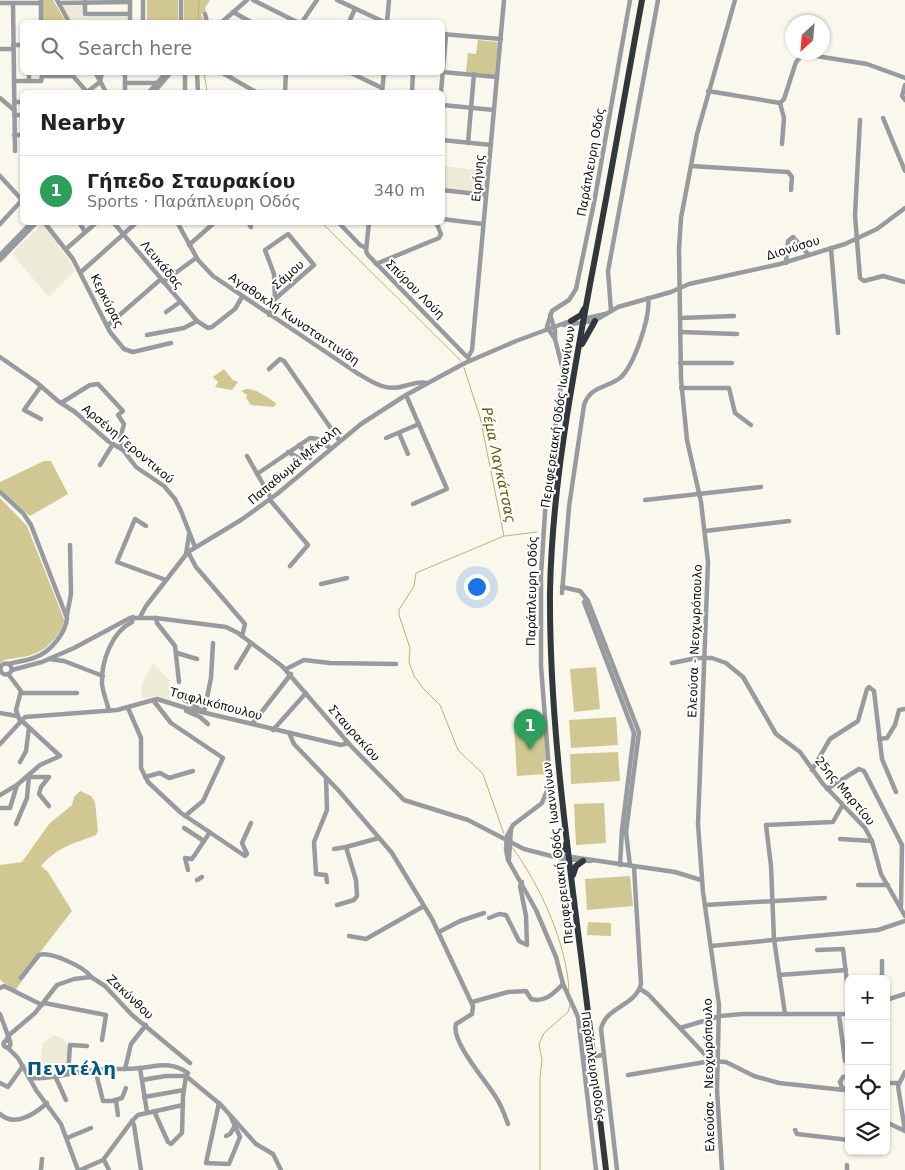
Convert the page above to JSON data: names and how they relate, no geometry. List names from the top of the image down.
{
  "streets": {
    "highway": ["Περιφερειακή Οδός Ιωαννίνων"],
    "street": [
      "Παράπλευρη Οδός",
      "Ειρήνης",
      "Διονύσου",
      "Λευκάδας",
      "Σάμου",
      "Σπύρου Λούη",
      "Κερκύρας",
      "Αγαθοκλή Κωνσταντινίδη",
      "Αρσένη Γεροντικού",
      "Παπαθωμά Μέκαλη",
      "Ελεούσα - Νεοχωρόπουλο",
      "Τσιφλικόπουλου",
      "Σταυρακίου",
      "25ης Μαρτίου",
      "Ζακύνθου"
    ]
  },
  "crossings": [
    ["Παράπλευρη Οδός", "Παπαθωμά Μέκαλη"],
    ["Παράπλευρη Οδός", "Σταυρακίου"],
    ["Ειρήνης", "Σπύρου Λούη"],
    ["Ειρήνης", "Παπαθωμά Μέκαλη"],
    ["Διονύσου", "Ελεούσα - Νεοχωρόπουλο"],
    ["Σάμου", "Αγαθοκλή Κωνσταντινίδη"],
    ["Σπύρου Λούη", "Παπαθωμά Μέκαλη"],
    ["Αγαθοκλή Κωνσταντινίδη", "Παπαθωμά Μέκαλη"],
    ["Αρσένη Γεροντικού", "Παπαθωμά Μέκαλη"],
    ["Παπαθωμά Μέκαλη", "Σταυρακίου"],
    ["Ελεούσα - Νεοχωρόπουλο", "25ης Μαρτίου"],
    ["Τσιφλικόπουλου", "Σταυρακίου"]
  ],
  "districts": ["Πεντέλη"],
  "water": ["Ρέμα Λαγκάτσας"],
  "north": "bottom left",
  "page": {
    "search": "Search here",
    "heading": "Nearby",
    "list": [
      {
        "mark": "1",
        "name": "Γήπεδο Σταυρακίου",
        "note": "Sports · Παράπλευρη Οδός",
        "value": "340 m"
      }
    ],
    "pins": "1",
    "map_buttons": ["+", "−"]
  }
}
